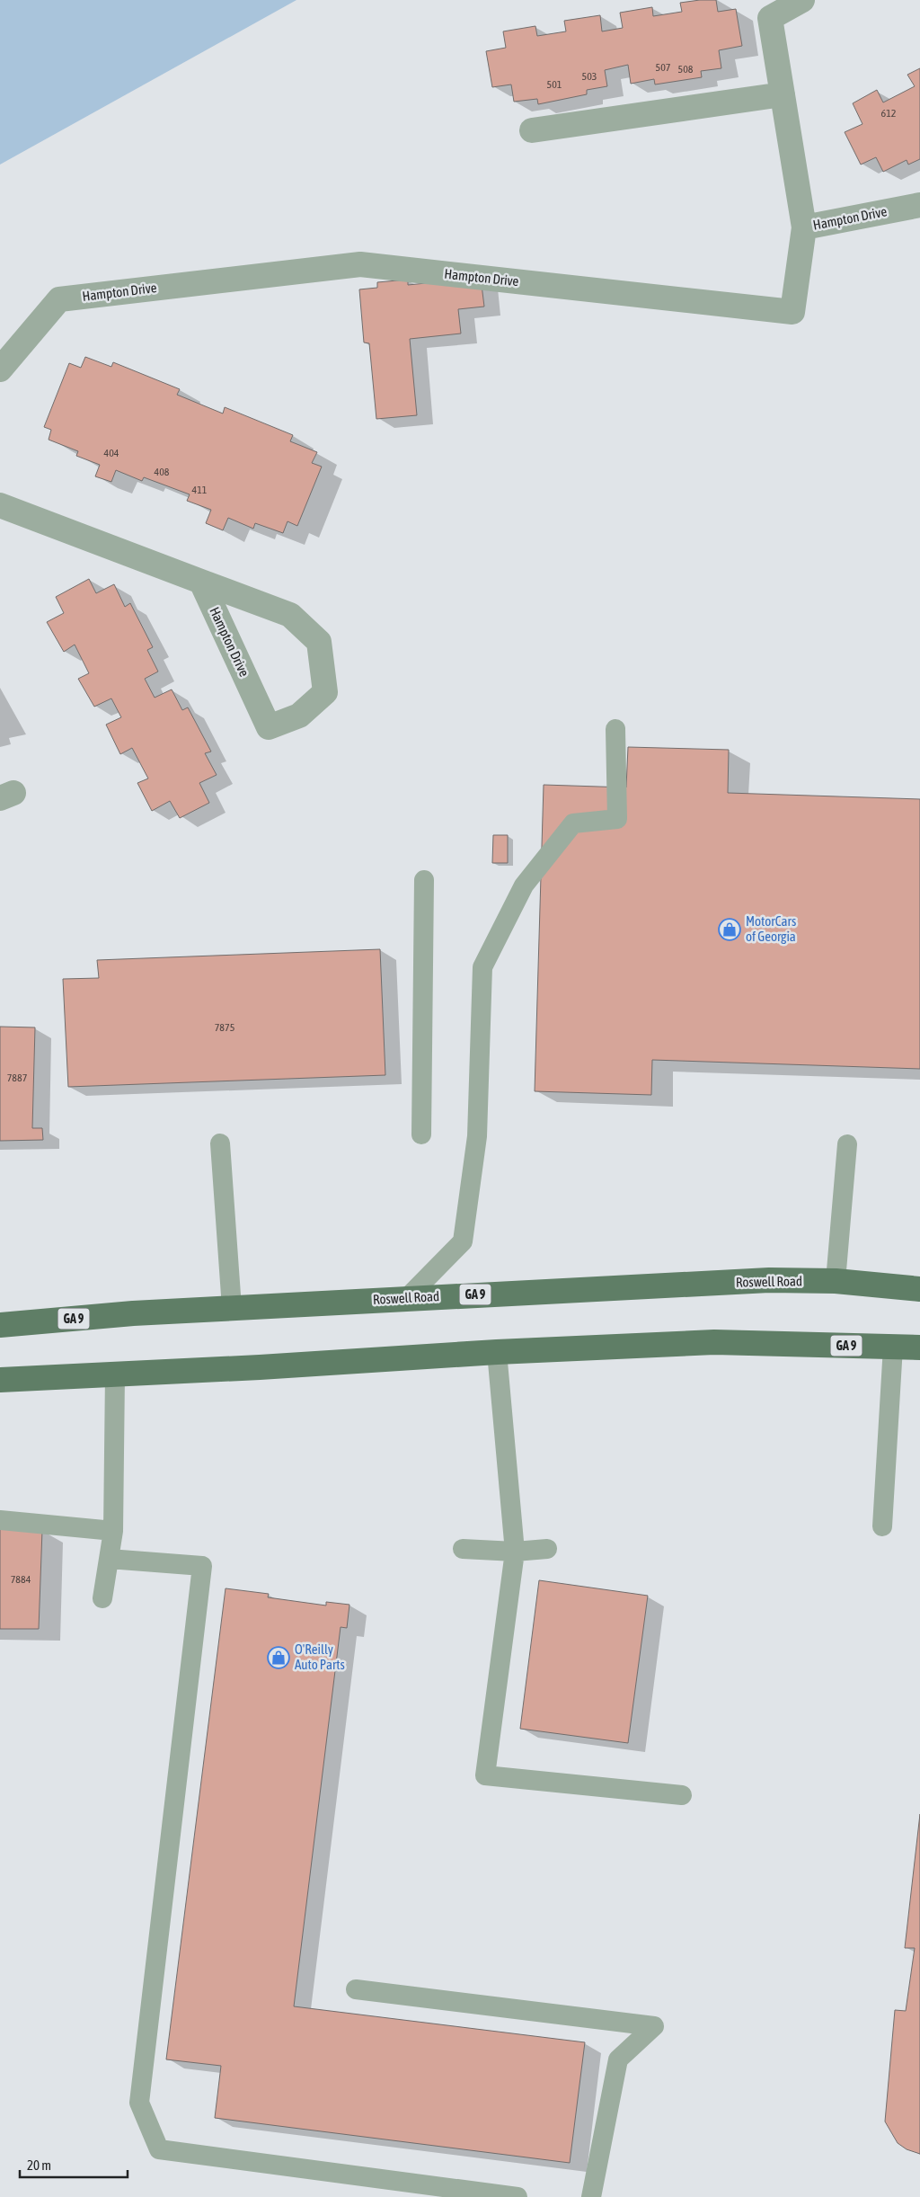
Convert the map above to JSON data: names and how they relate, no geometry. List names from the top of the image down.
{
  "streets": {
    "main road": ["Roswell Road", "GA 9"],
    "street": ["Hampton Drive"]
  },
  "places": {
    "shop": ["MotorCars of Georgia", "O'Reilly Auto Parts"]
  },
  "house_numbers": [
    "507",
    "508",
    "503",
    "501",
    "612",
    "404",
    "408",
    "411",
    "7875",
    "7887",
    "7884"
  ],
  "scale_bar": "20 m"
}
